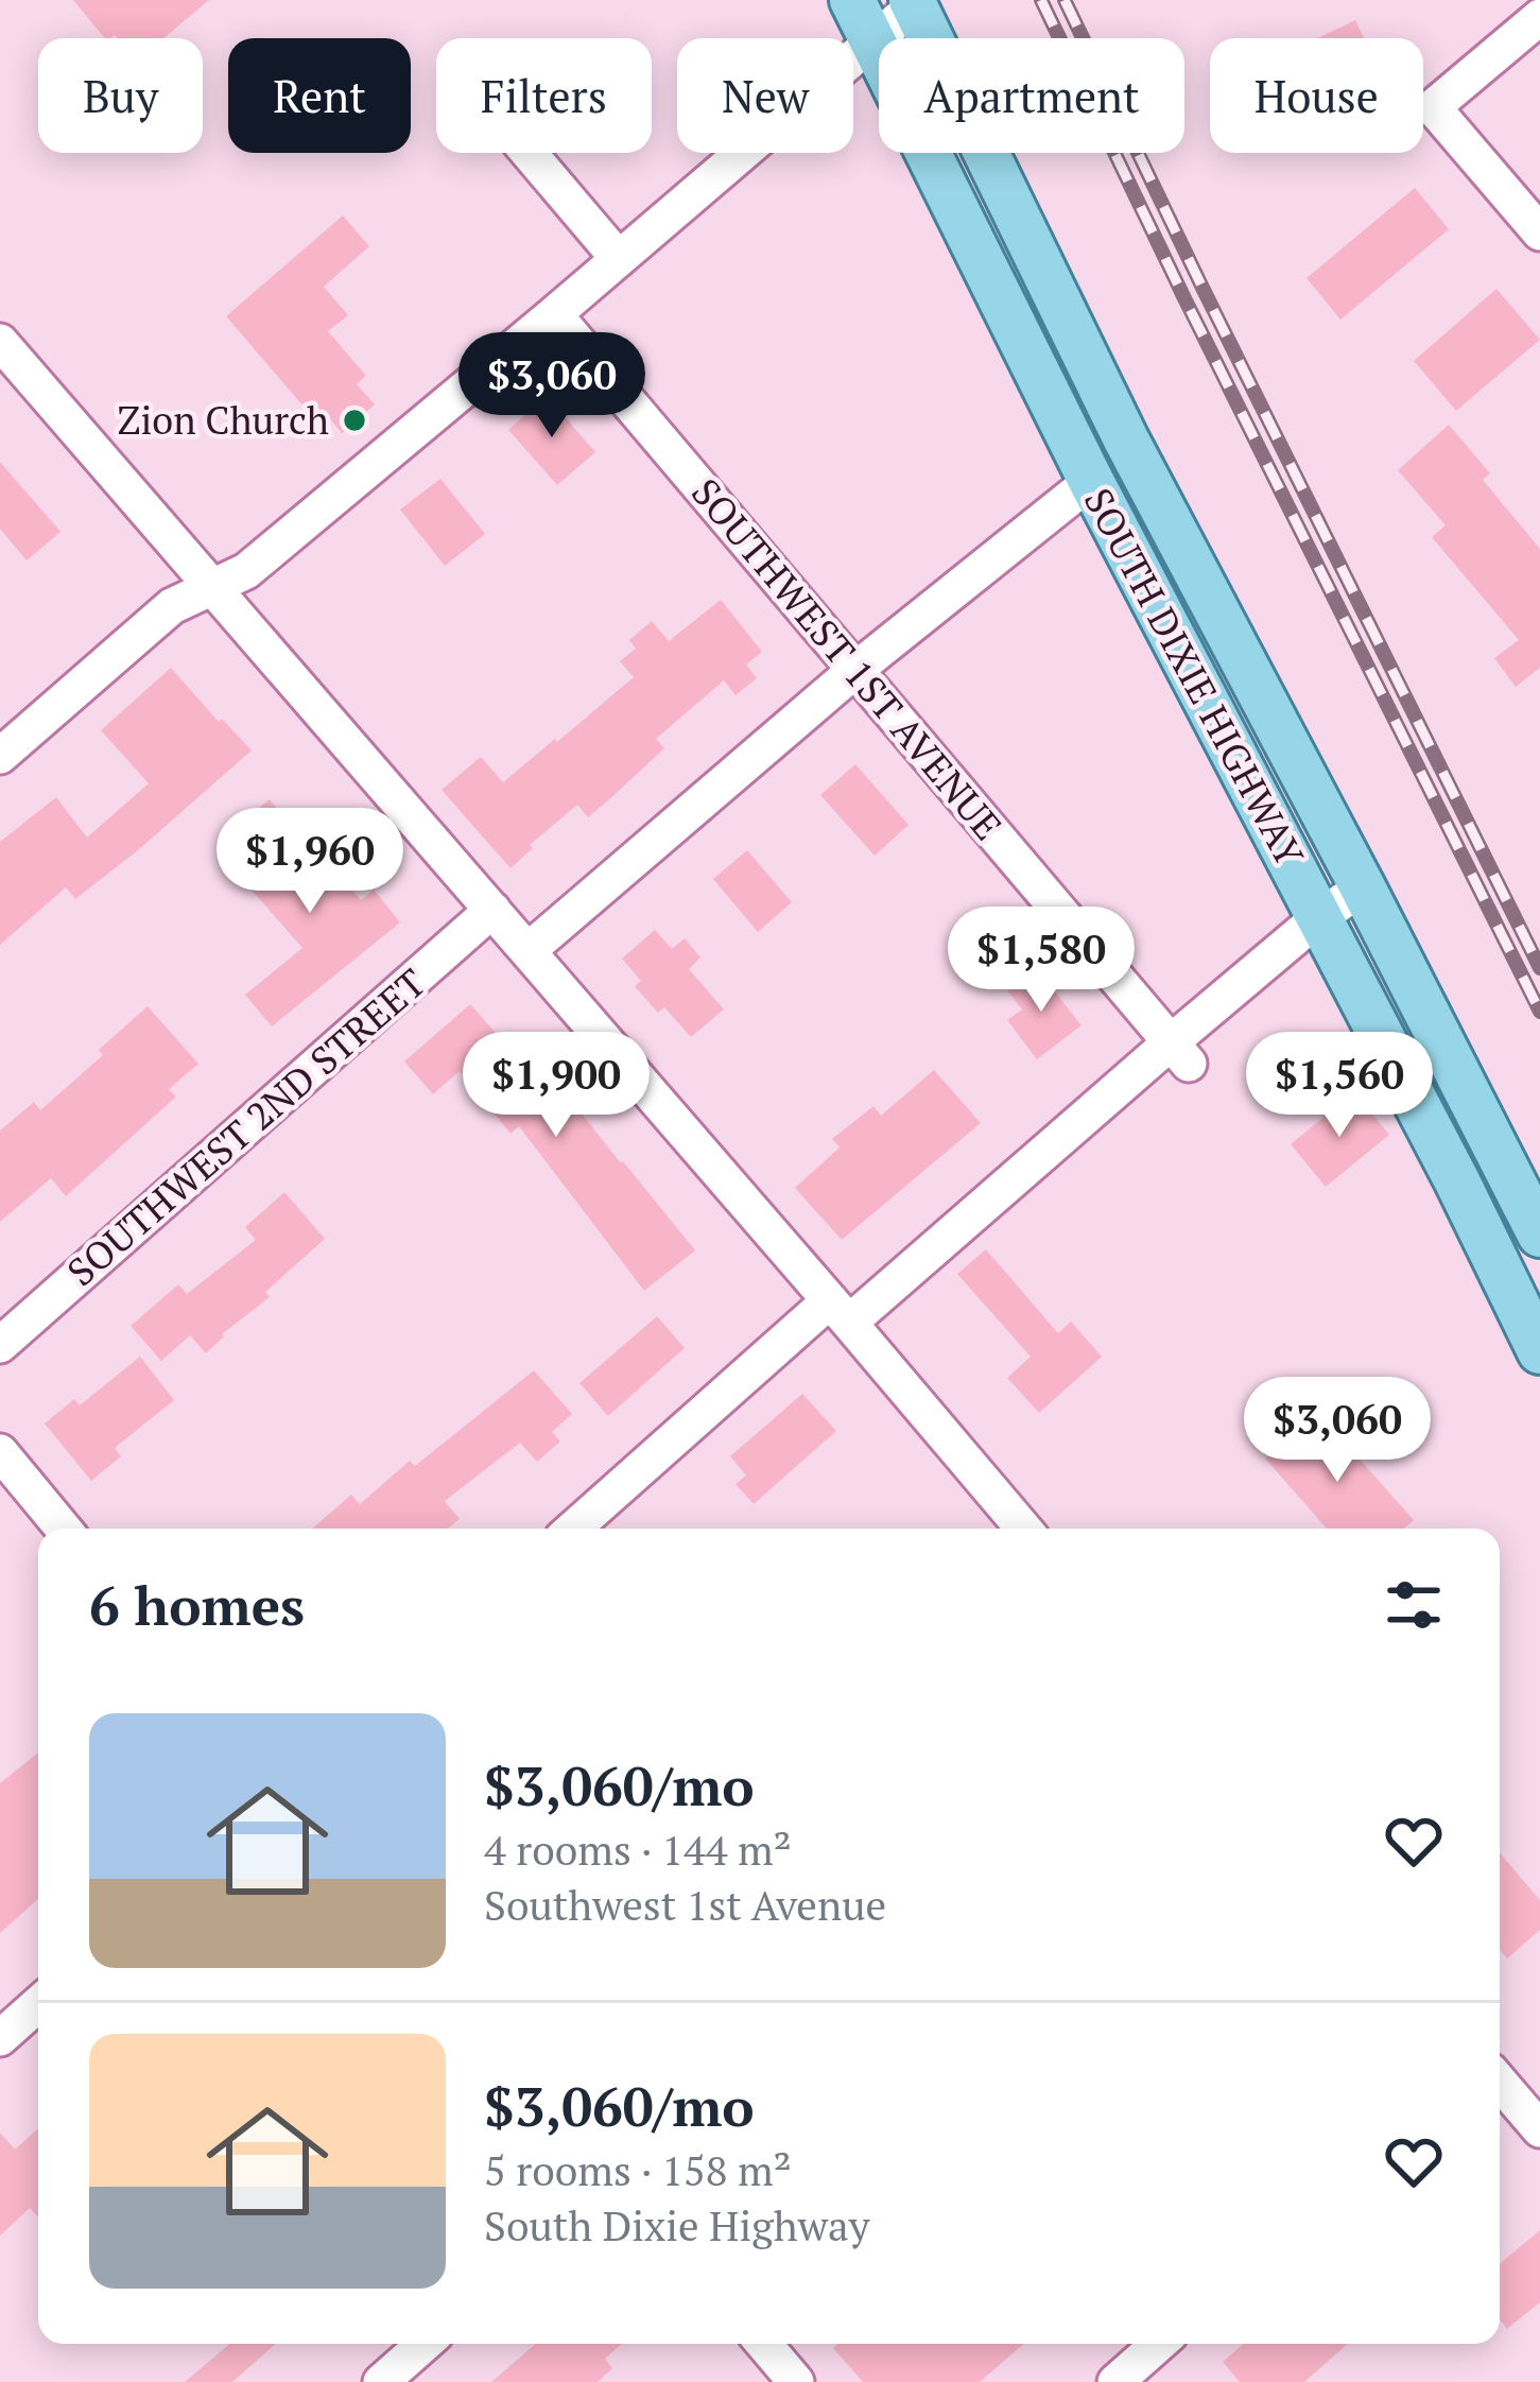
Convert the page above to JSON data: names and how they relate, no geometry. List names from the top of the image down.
{
  "streets": {
    "main road": ["SOUTH DIXIE HIGHWAY"],
    "street": ["SOUTHWEST 1ST AVENUE", "SOUTHWEST 2ND STREET"]
  },
  "places": ["Zion Church"],
  "page": {
    "chip": [
      "Buy",
      "Rent",
      "Filters",
      "New",
      "Apartment",
      "House"
    ],
    "price": [
      "$3,060",
      "$1,960",
      "$1,580",
      "$1,900",
      "$1,560",
      "$3,060"
    ],
    "heading": "6 homes",
    "list": [
      {
        "name": "$3,060/mo",
        "note": "4 rooms · 144 m² · Southwest 1st Avenue"
      },
      {
        "name": "$3,060/mo",
        "note": "5 rooms · 158 m² · South Dixie Highway"
      }
    ]
  }
}
